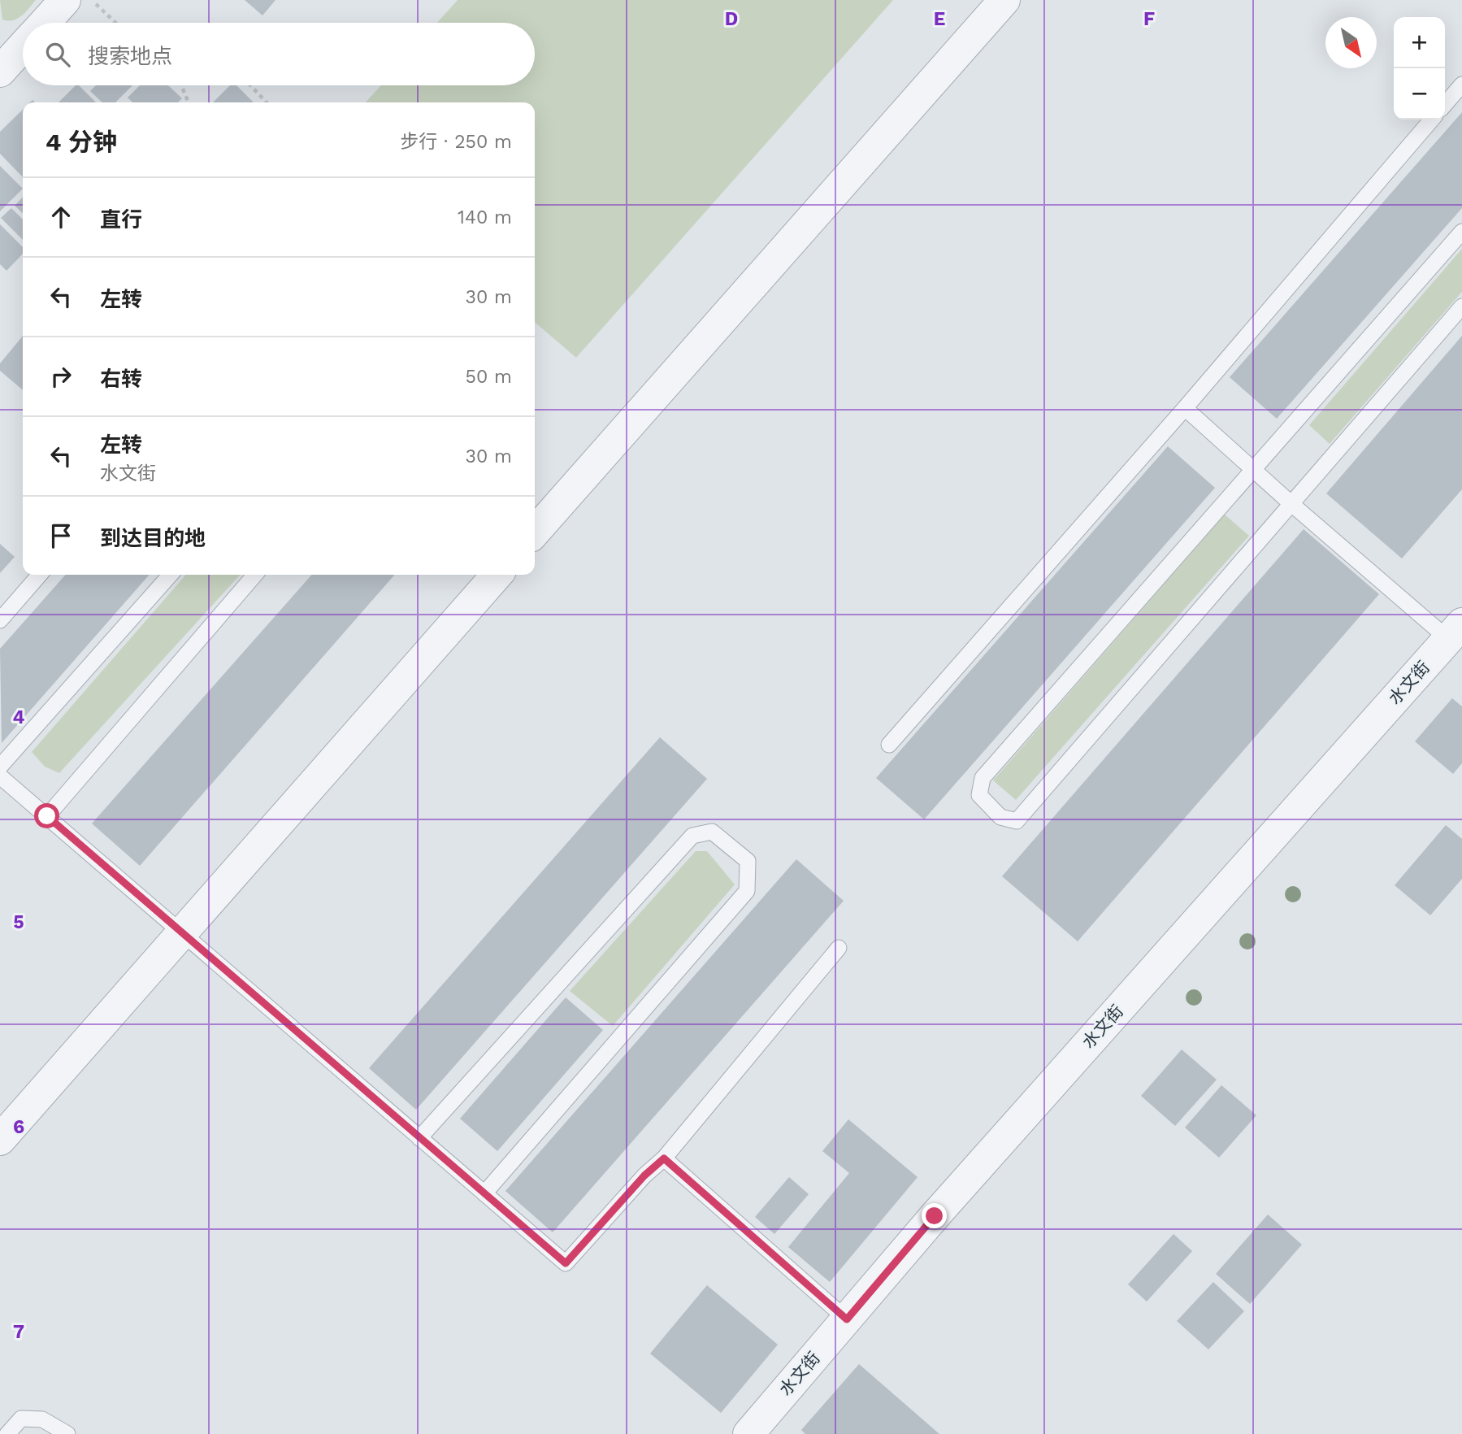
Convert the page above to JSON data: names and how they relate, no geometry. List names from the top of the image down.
{
  "streets": {
    "street": ["水文街"]
  },
  "north": "bottom right",
  "page": {
    "map_buttons": ["+", "−"],
    "search": "搜索地点",
    "heading": ["4 分钟", "步行 · 250 m"],
    "list": [
      ["直行", "140 m"],
      ["左转", "30 m"],
      ["右转", "50 m"],
      ["左转", "水文街", "30 m"],
      "到达目的地"
    ]
  },
  "grid": {
    "columns": ["D", "E", "F"],
    "rows": [
      "4",
      "5",
      "6",
      "7"
    ]
  }
}
